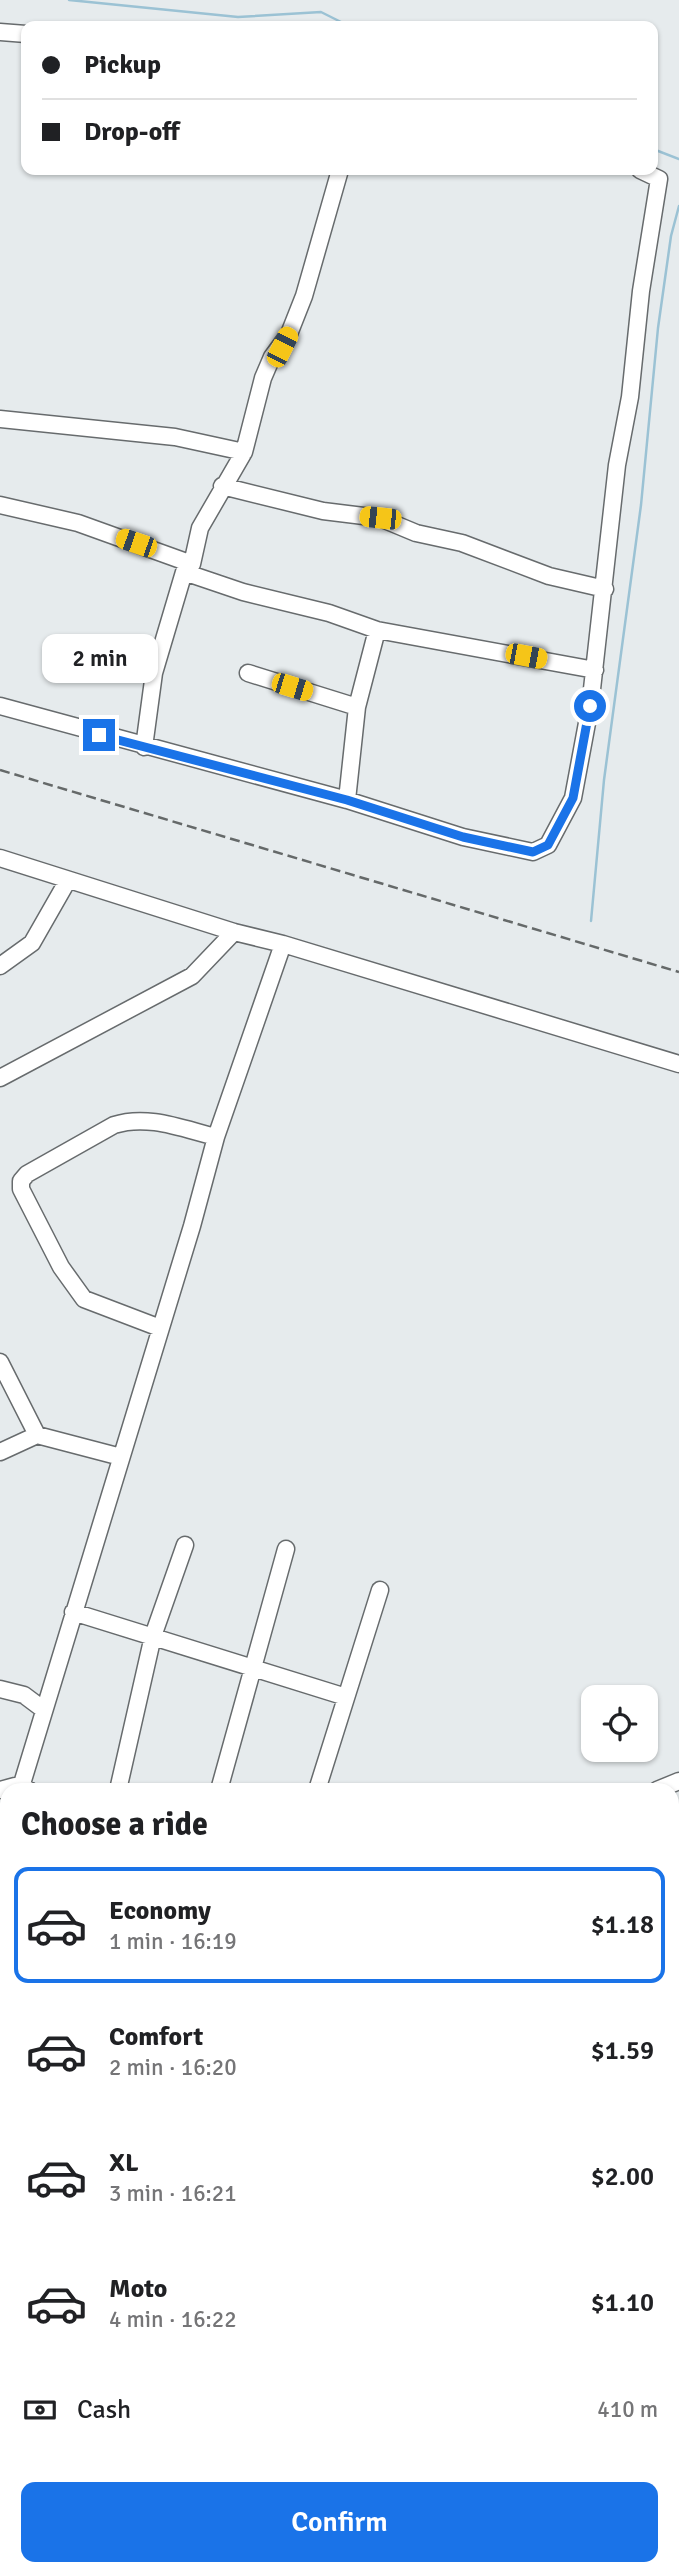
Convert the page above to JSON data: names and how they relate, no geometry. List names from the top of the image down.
{
  "page": {
    "banner": ["Pickup", "Drop-off"],
    "bubble": "2 min",
    "heading": "Choose a ride",
    "list": [
      {
        "name": "Economy",
        "note": "1 min · 16:19",
        "value": "$1.18"
      },
      {
        "name": "Comfort",
        "note": "2 min · 16:20",
        "value": "$1.59"
      },
      {
        "name": "XL",
        "note": "3 min · 16:21",
        "value": "$2.00"
      },
      {
        "name": "Moto",
        "note": "4 min · 16:22",
        "value": "$1.10"
      }
    ],
    "pay": ["Cash", "410 m"],
    "buttons": "Confirm"
  }
}
